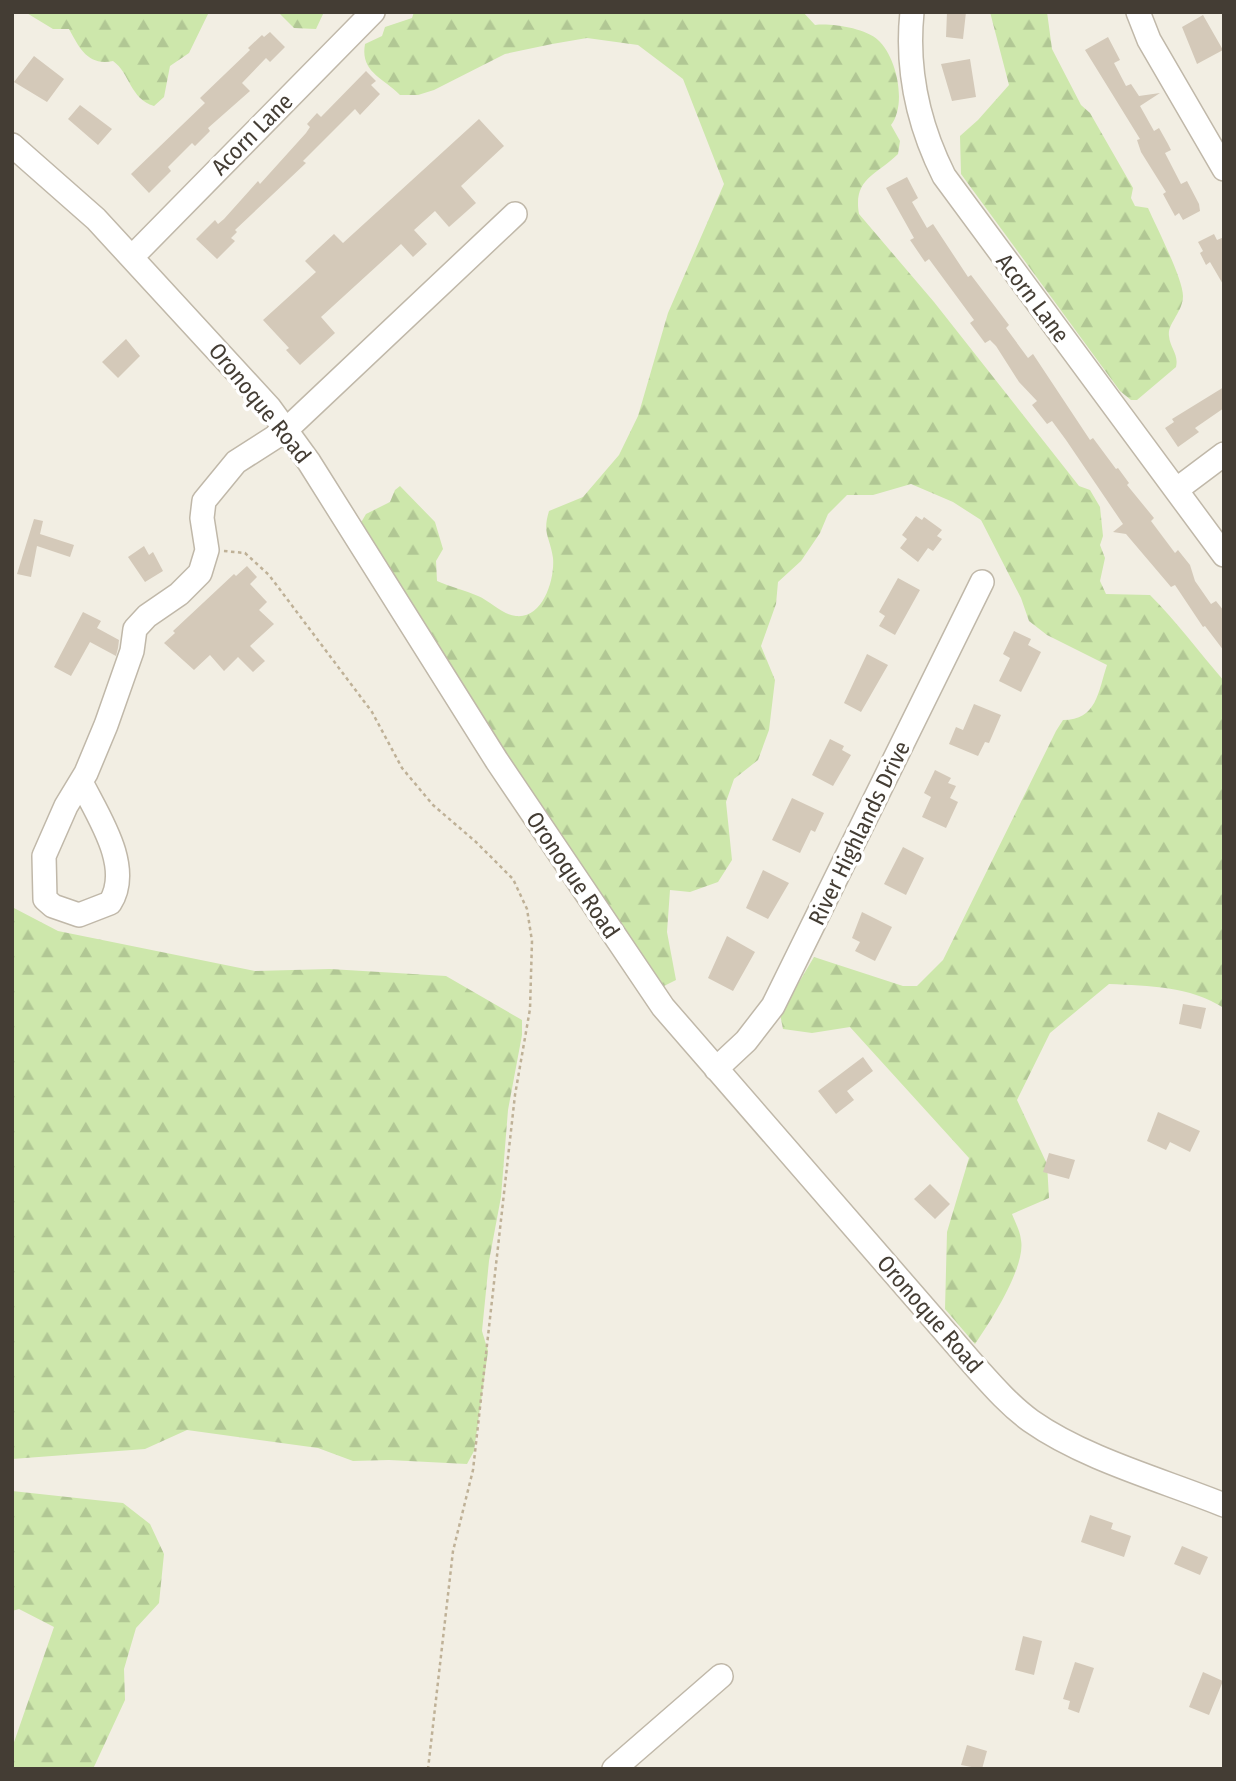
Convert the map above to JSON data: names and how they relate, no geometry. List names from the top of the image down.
{
  "streets": {
    "street": ["Acorn Lane", "Oronoque Road", "River Highlands Drive"]
  },
  "crossings": [
    ["Acorn Lane", "Oronoque Road"],
    ["Oronoque Road", "River Highlands Drive"]
  ]
}
